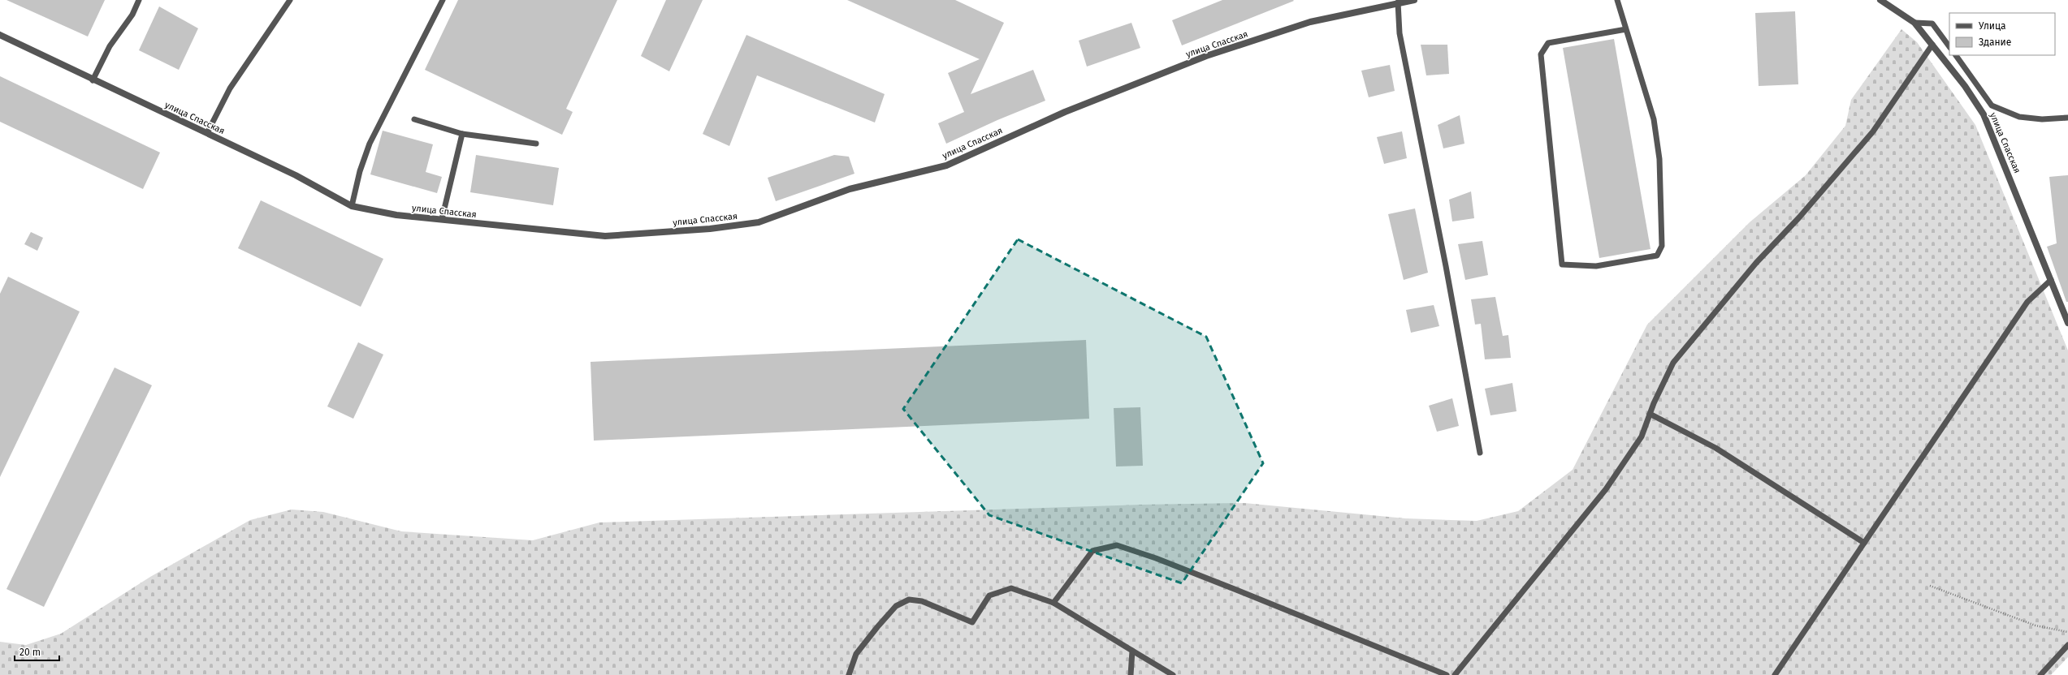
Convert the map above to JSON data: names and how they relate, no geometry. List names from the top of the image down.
{
  "streets": {
    "street": ["улица Спасская"]
  },
  "legend": ["Улица", "Здание"],
  "scale_bar": "20 m"
}
